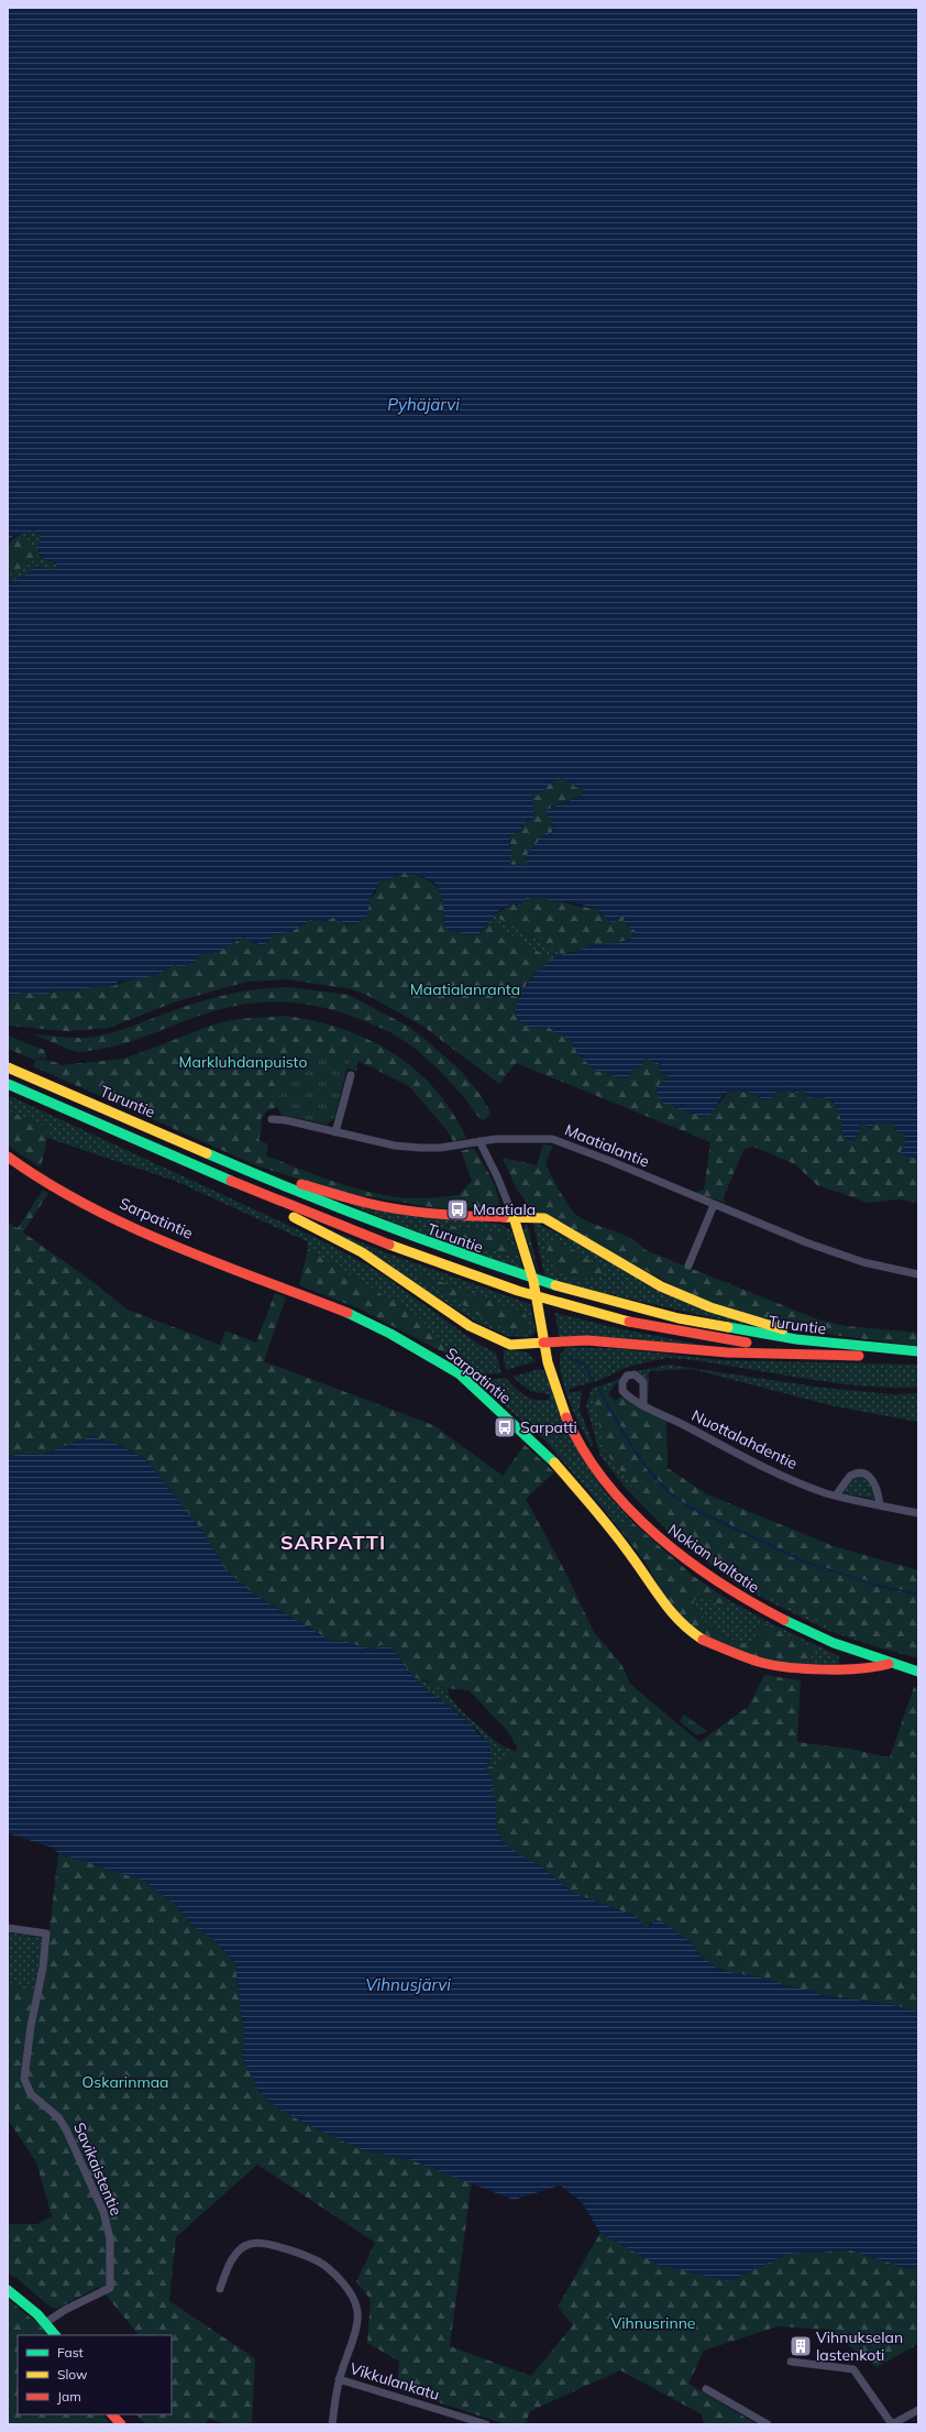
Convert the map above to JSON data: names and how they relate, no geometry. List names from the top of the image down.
{
  "streets": {
    "main road": ["Turuntie", "Sarpatintie", "Nokian valtatie"],
    "street": [
      "Maatialantie",
      "Nuottalahdentie",
      "Savikaistentie",
      "Vikkulankatu"
    ]
  },
  "crossings": [
    ["Maatialantie", "Nokian valtatie"],
    ["Sarpatintie", "Nokian valtatie"]
  ],
  "districts": ["SARPATTI"],
  "water": ["Pyhäjärvi", "Vihnusjärvi"],
  "parks": [
    "Maatialanranta",
    "Markluhdanpuisto",
    "Oskarinmaa",
    "Vihnusrinne"
  ],
  "places": {
    "bus stop": ["Maatiala", "Sarpatti"],
    "building": ["Vihnukselan lastenkoti"]
  },
  "legend": ["Fast", "Slow", "Jam"]
}
